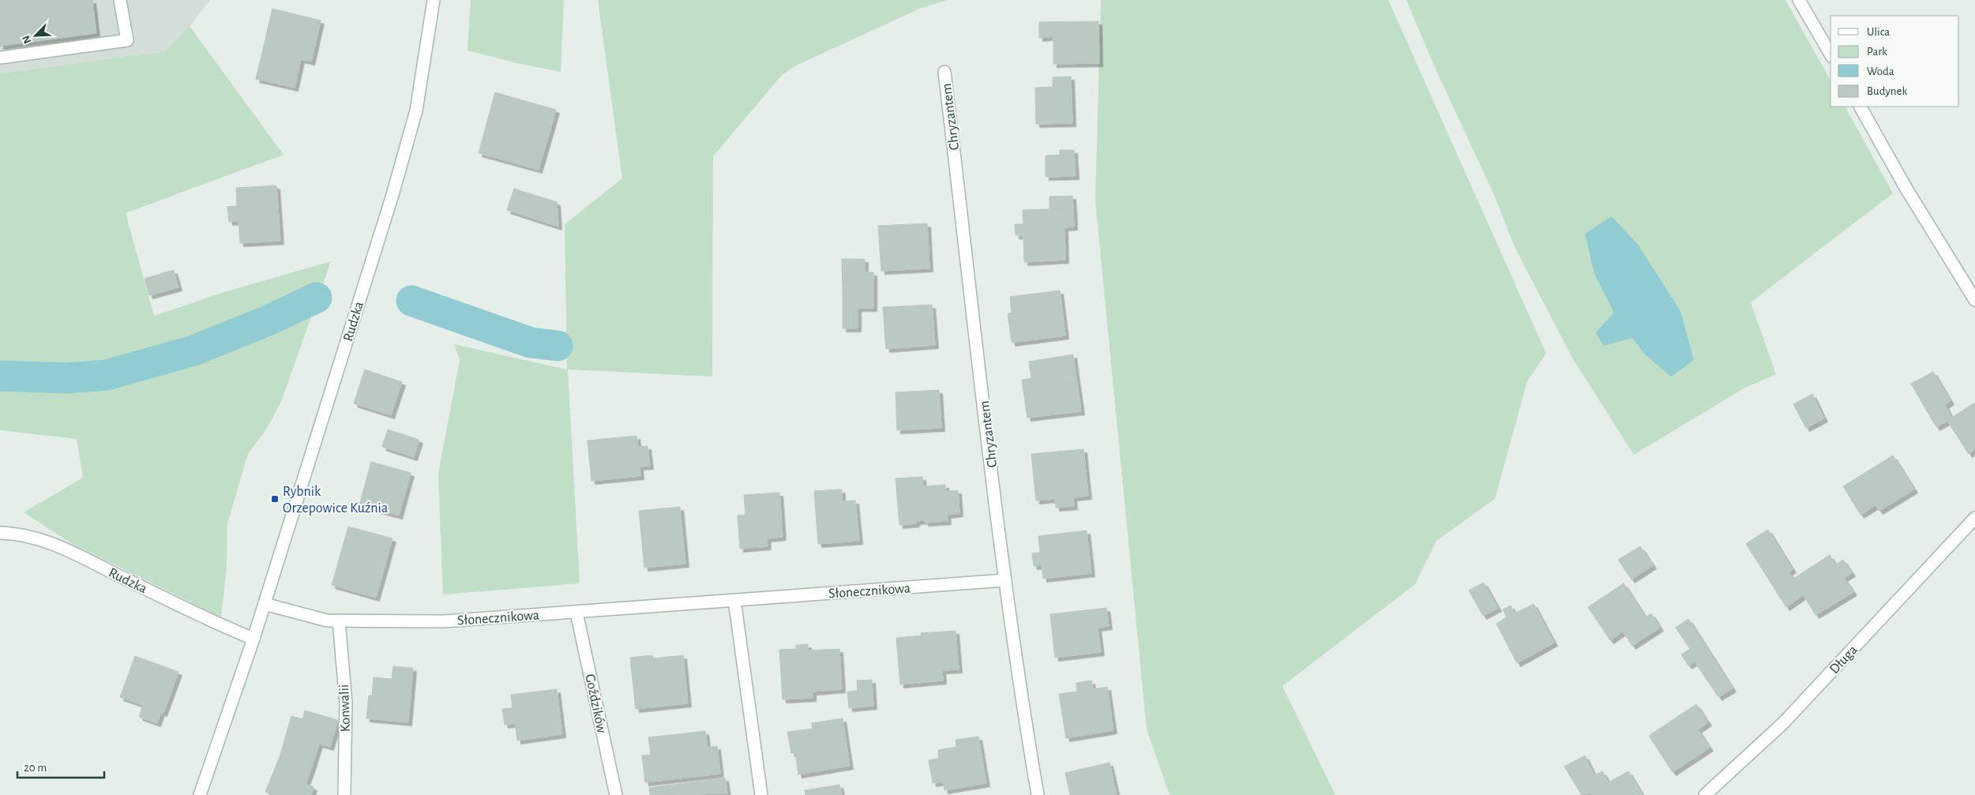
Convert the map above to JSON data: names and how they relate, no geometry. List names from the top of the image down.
{
  "streets": {
    "street": [
      "Chryzantem",
      "Rudzka",
      "Słonecznikowa",
      "Długa",
      "Goździków",
      "Konwalii"
    ]
  },
  "crossings": [
    ["Chryzantem", "Słonecznikowa"],
    ["Rudzka", "Słonecznikowa"],
    ["Słonecznikowa", "Goździków"],
    ["Słonecznikowa", "Konwalii"]
  ],
  "places": {
    "transit": ["Rybnik Orzepowice Kuźnia"]
  },
  "legend": [
    "Ulica",
    "Park",
    "Woda",
    "Budynek"
  ],
  "scale_bar": "20 m",
  "north": "bottom left"
}
